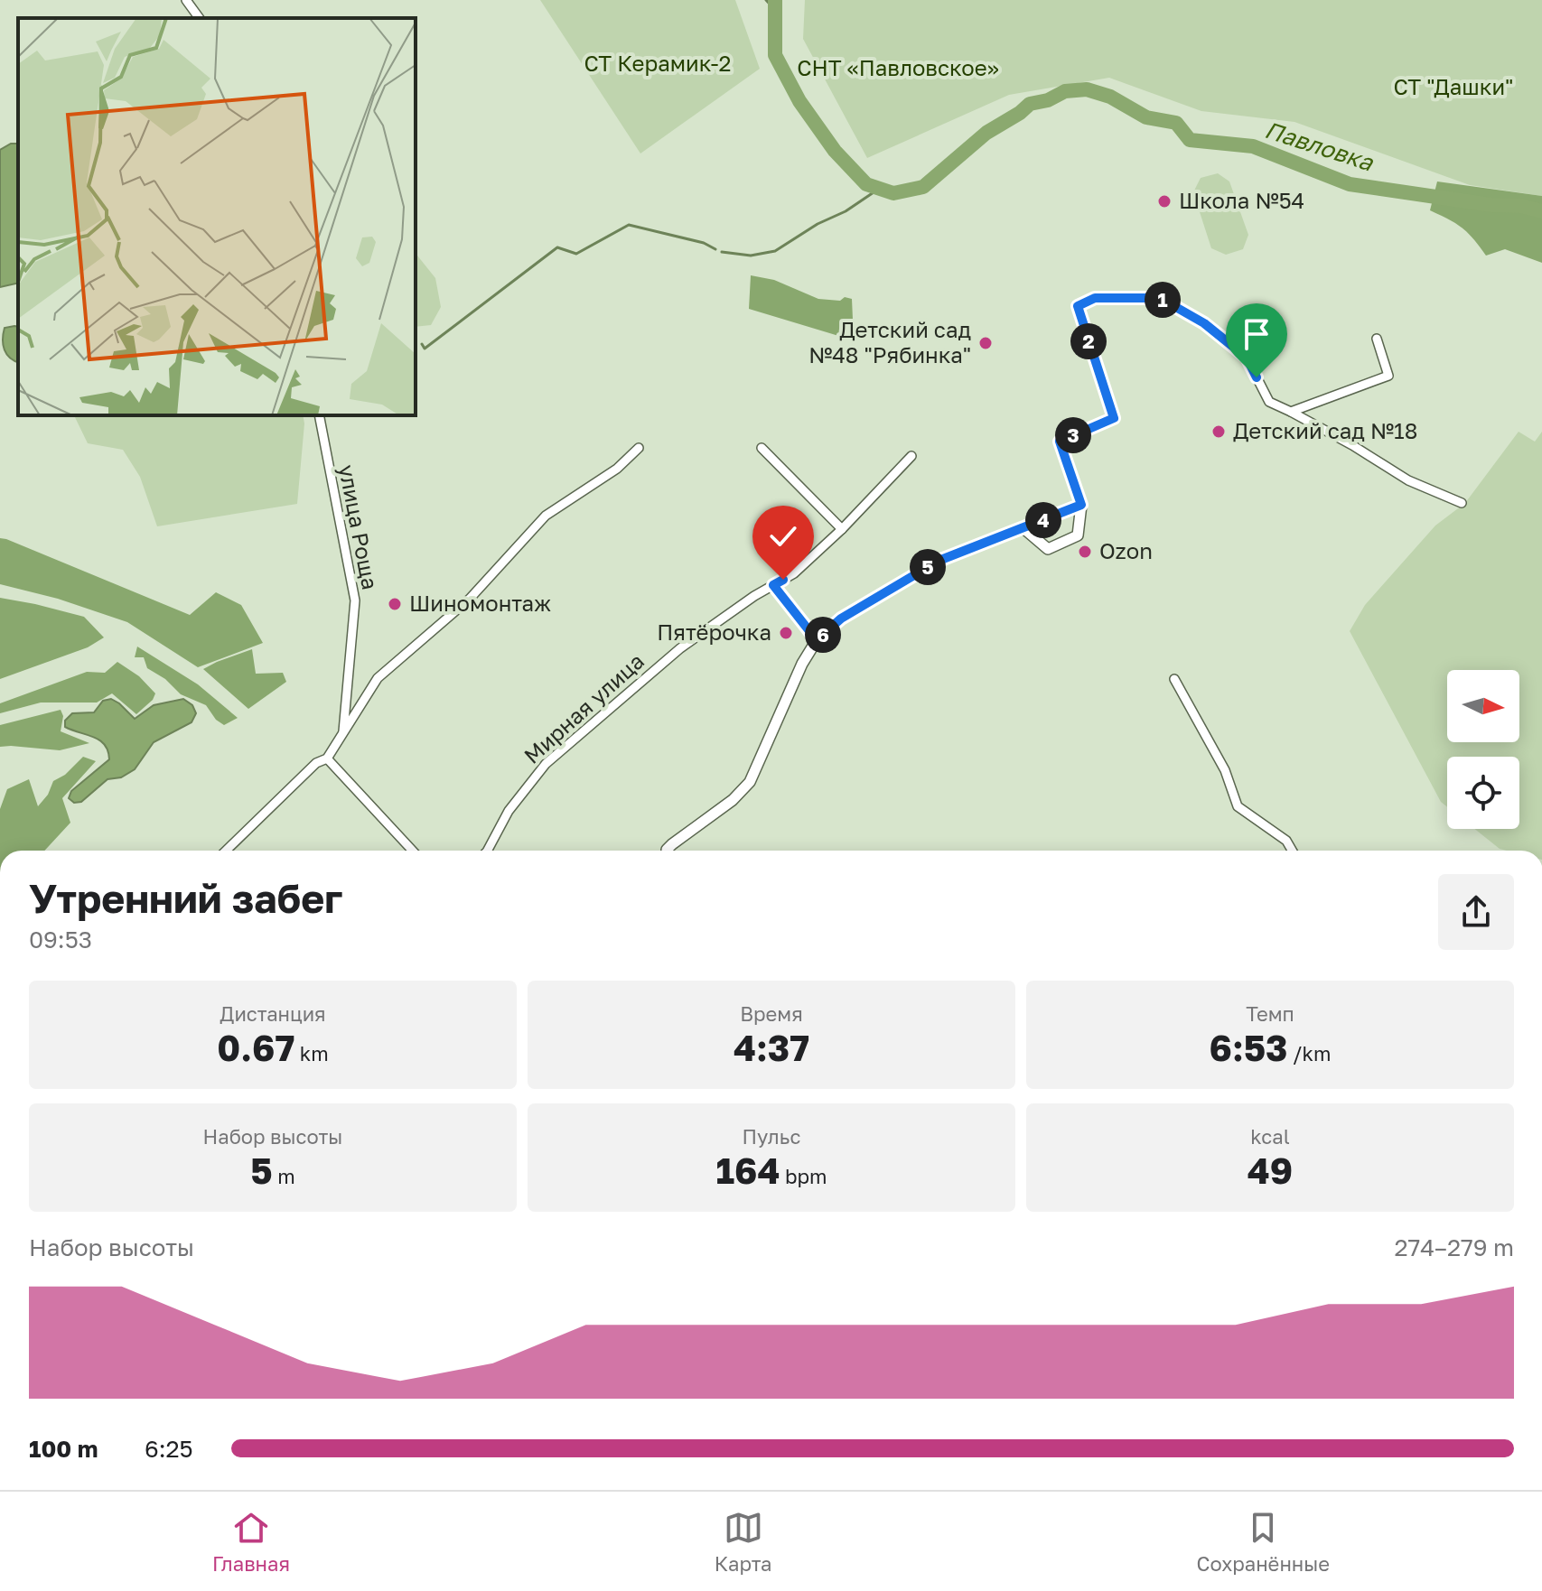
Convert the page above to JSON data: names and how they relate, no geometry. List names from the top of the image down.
{
  "streets": {
    "street": ["улица Роща", "Мирная улица"]
  },
  "water": ["Павловка"],
  "parks": ["СТ Керамик-2", "СНТ «Павловское»", "СТ \"Дашки\""],
  "places": [
    "Школа №54",
    "Детский сад №48 \"Рябинка\"",
    "Детский сад №18",
    "Ozon",
    "Шиномонтаж",
    "Пятёрочка"
  ],
  "north": "right",
  "page": {
    "pins": [
      "1",
      "2",
      "3",
      "4",
      "5",
      "6"
    ],
    "heading": ["Утренний забег", "09:53"],
    "stats": [
      ["Дистанция", "0.67 km"],
      ["Время", "4:37"],
      ["Темп", "6:53 /km"],
      ["Набор высоты", "5 m"],
      ["Пульс", "164 bpm"],
      ["kcal", "49"]
    ],
    "chart": ["Набор высоты", "274–279 m"],
    "list": [
      {
        "name": "100 m",
        "note": "6:25"
      }
    ],
    "tabs": ["Главная", "Карта", "Сохранённые"]
  }
}
